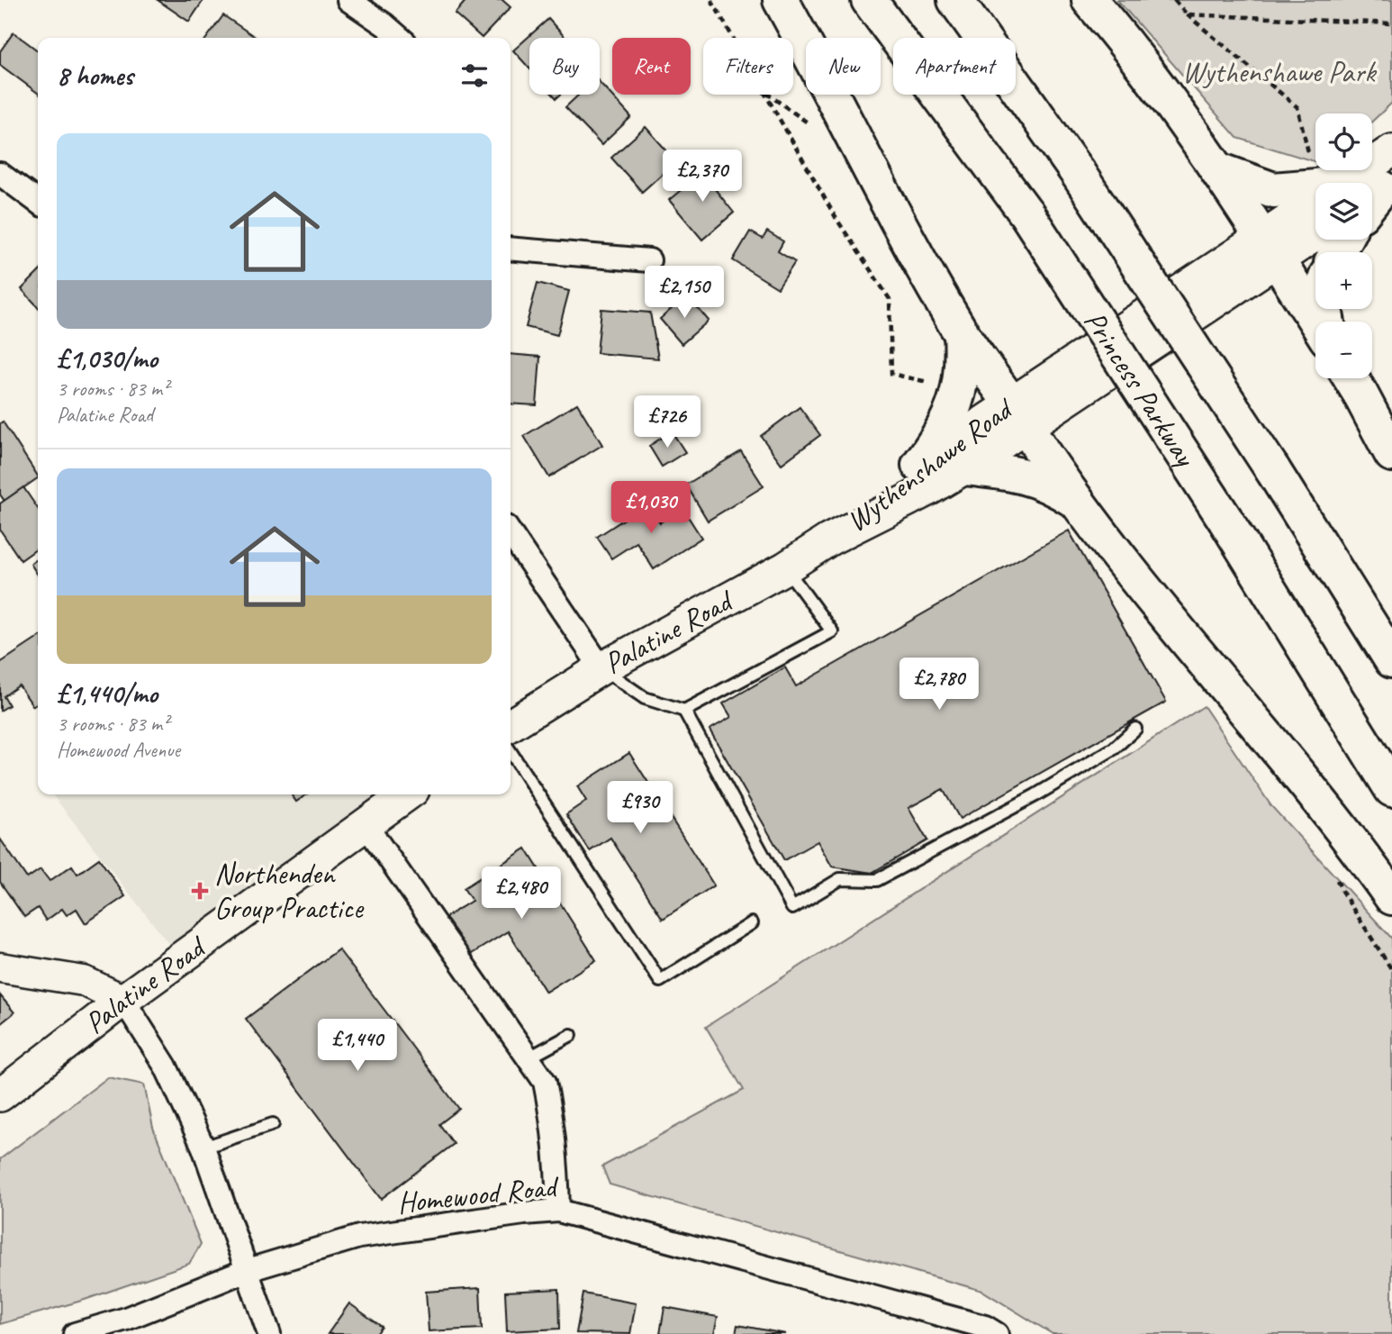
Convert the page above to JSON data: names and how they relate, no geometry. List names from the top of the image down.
{
  "streets": {
    "highway": ["Princess Parkway"],
    "main road": ["Wythenshawe Road", "Palatine Road"],
    "street": ["Homewood Road"]
  },
  "crossings": [
    ["Wythenshawe Road", "Palatine Road"]
  ],
  "parks": ["Wythenshawe Park"],
  "places": {
    "health": ["Northenden Group Practice"]
  },
  "page": {
    "chip": [
      "Buy",
      "Rent",
      "Filters",
      "New",
      "Apartment"
    ],
    "heading": "8 homes",
    "map_buttons": ["+", "−"],
    "list": [
      {
        "name": "£1,030/mo",
        "note": "3 rooms · 83 m² · Palatine Road"
      },
      {
        "name": "£1,440/mo",
        "note": "3 rooms · 83 m² · Homewood Avenue"
      }
    ],
    "price": [
      "£2,370",
      "£2,150",
      "£726",
      "£1,030",
      "£2,780",
      "£930",
      "£2,480",
      "£1,440"
    ]
  }
}
